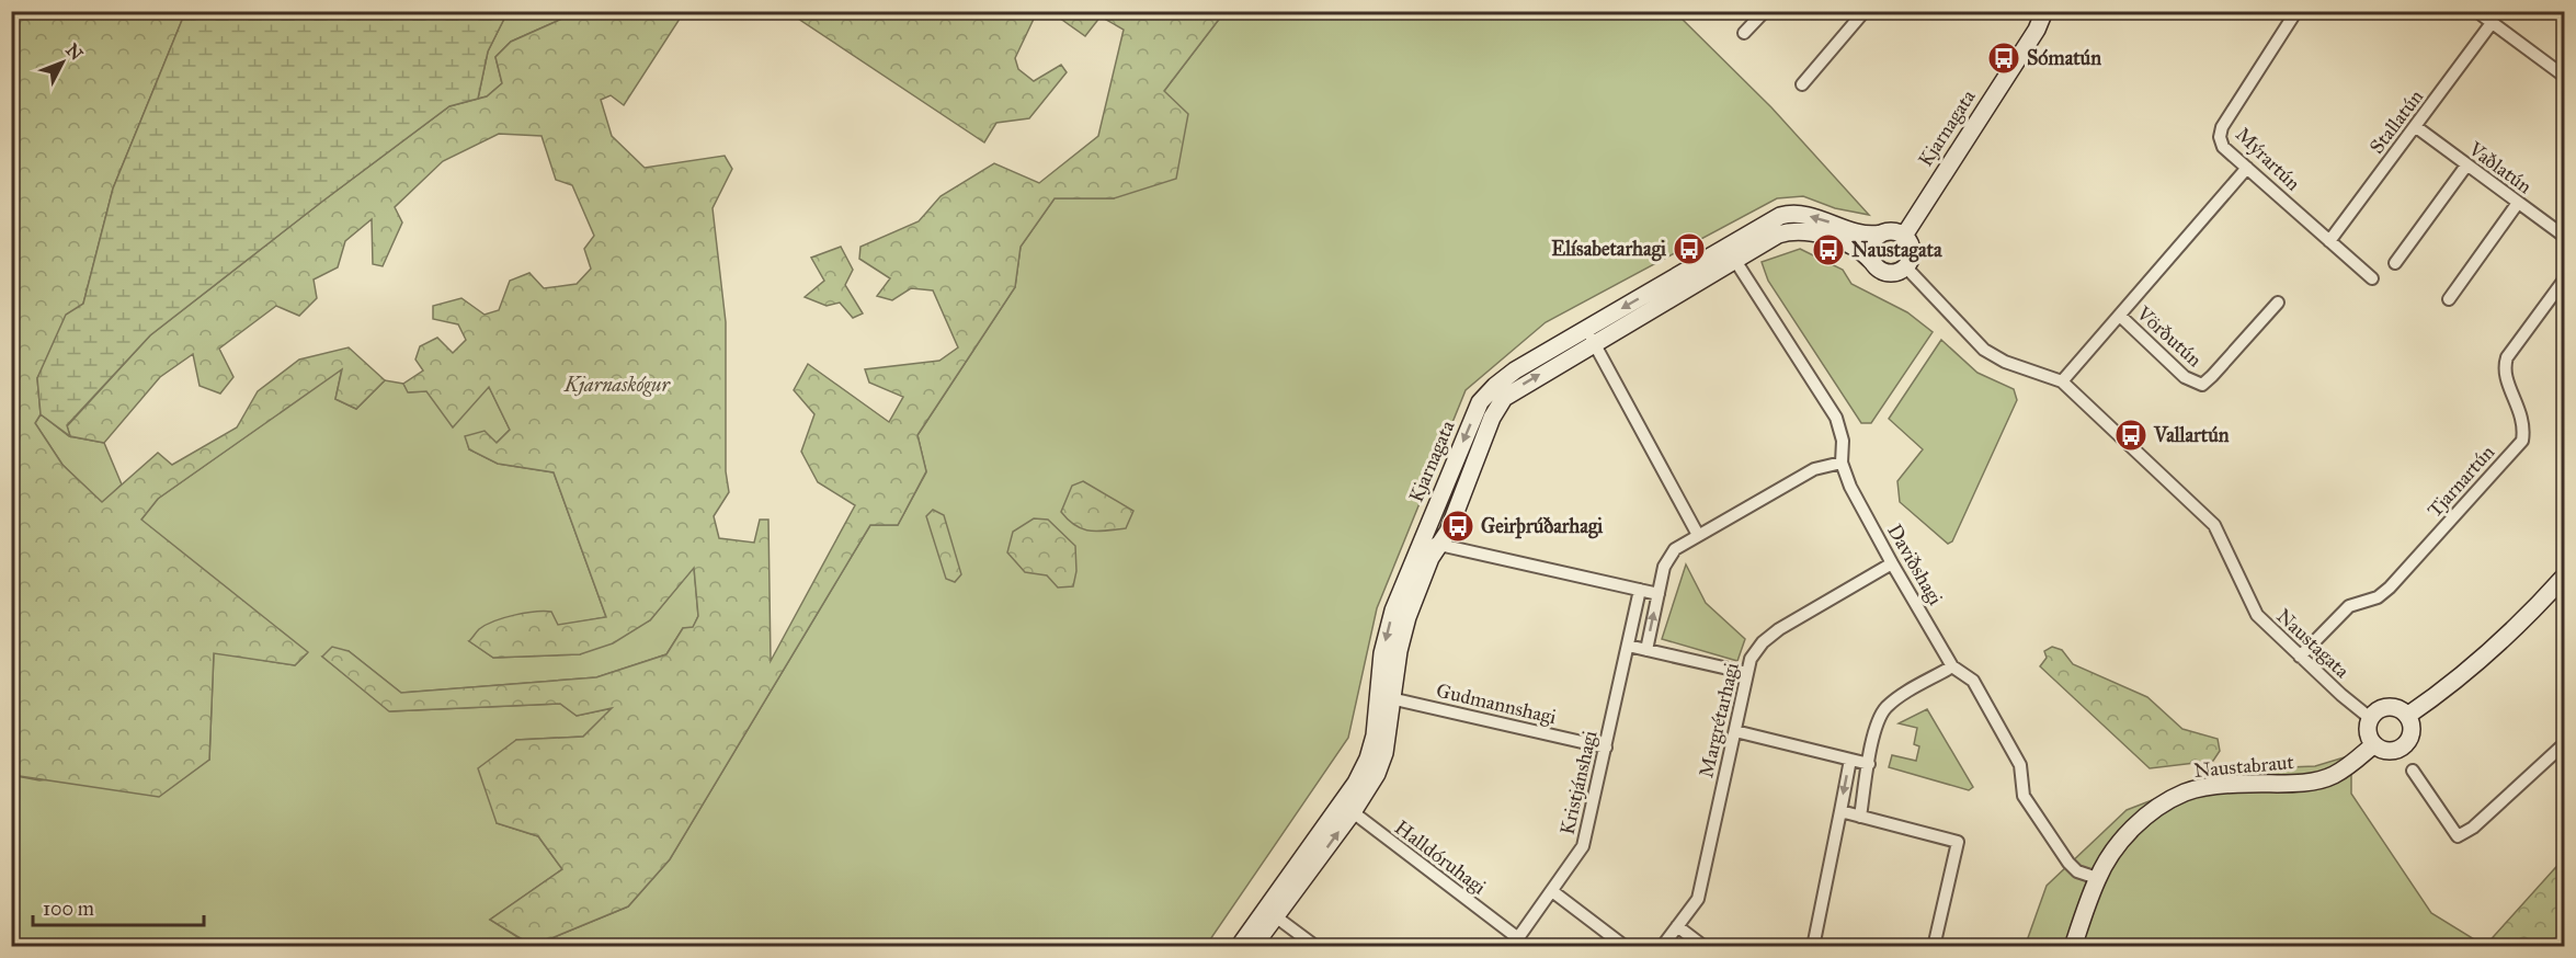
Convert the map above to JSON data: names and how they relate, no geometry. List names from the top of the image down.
{
  "streets": {
    "street": [
      "Stallatún",
      "Kjarnagata",
      "Mýrartún",
      "Vaðlatún",
      "Vörðutún",
      "Tjarnartún",
      "Daviðshagi",
      "Naustagata",
      "Gudmannshagi",
      "Margrétarhagi",
      "Naustabraut",
      "Kristjánshagi",
      "Halldóruhagi"
    ]
  },
  "crossings": [
    ["Stallatún", "Mýrartún"],
    ["Stallatún", "Vaðlatún"],
    ["Kjarnagata", "Daviðshagi"],
    ["Kjarnagata", "Naustagata"],
    ["Kjarnagata", "Gudmannshagi"],
    ["Kjarnagata", "Halldóruhagi"],
    ["Tjarnartún", "Naustagata"],
    ["Daviðshagi", "Margrétarhagi"],
    ["Daviðshagi", "Naustabraut"],
    ["Naustagata", "Naustabraut"],
    ["Gudmannshagi", "Kristjánshagi"],
    ["Kristjánshagi", "Halldóruhagi"]
  ],
  "parks": ["Kjarnaskógur"],
  "places": {
    "bus stop": [
      "Sómatún",
      "Elísabetarhagi",
      "Naustagata",
      "Vallartún",
      "Geirþrúðarhagi"
    ]
  },
  "scale_bar": "100 m",
  "north": "top right"
}
